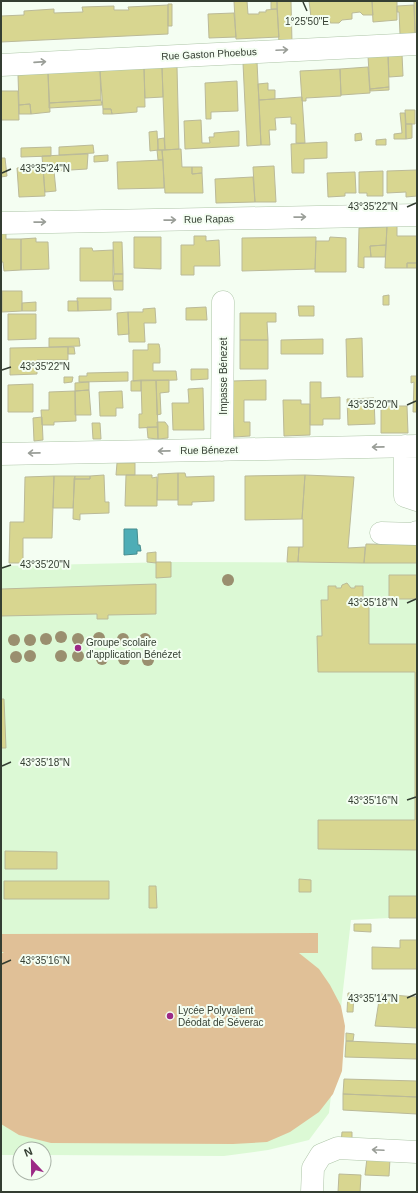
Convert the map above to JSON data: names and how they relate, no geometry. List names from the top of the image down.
{
  "streets": {
    "street": [
      "Rue Gaston Phoebus",
      "Rue Rapas",
      "Impasse Bénezet",
      "Rue Bénezet"
    ]
  },
  "crossings": [
    ["Impasse Bénezet", "Rue Bénezet"]
  ],
  "one_way": ["Rue Gaston Phoebus", "Rue Rapas", "Rue Bénezet"],
  "places": ["Groupe scolaire d'application Bénézet", "Lycée Polyvalent Déodat de Séverac"],
  "north": "top",
  "coordinates": [
    "1°25'50\"E",
    "43°35'24\"N",
    "43°35'22\"N",
    "43°35'20\"N",
    "43°35'18\"N",
    "43°35'16\"N",
    "43°35'14\"N"
  ]
}
